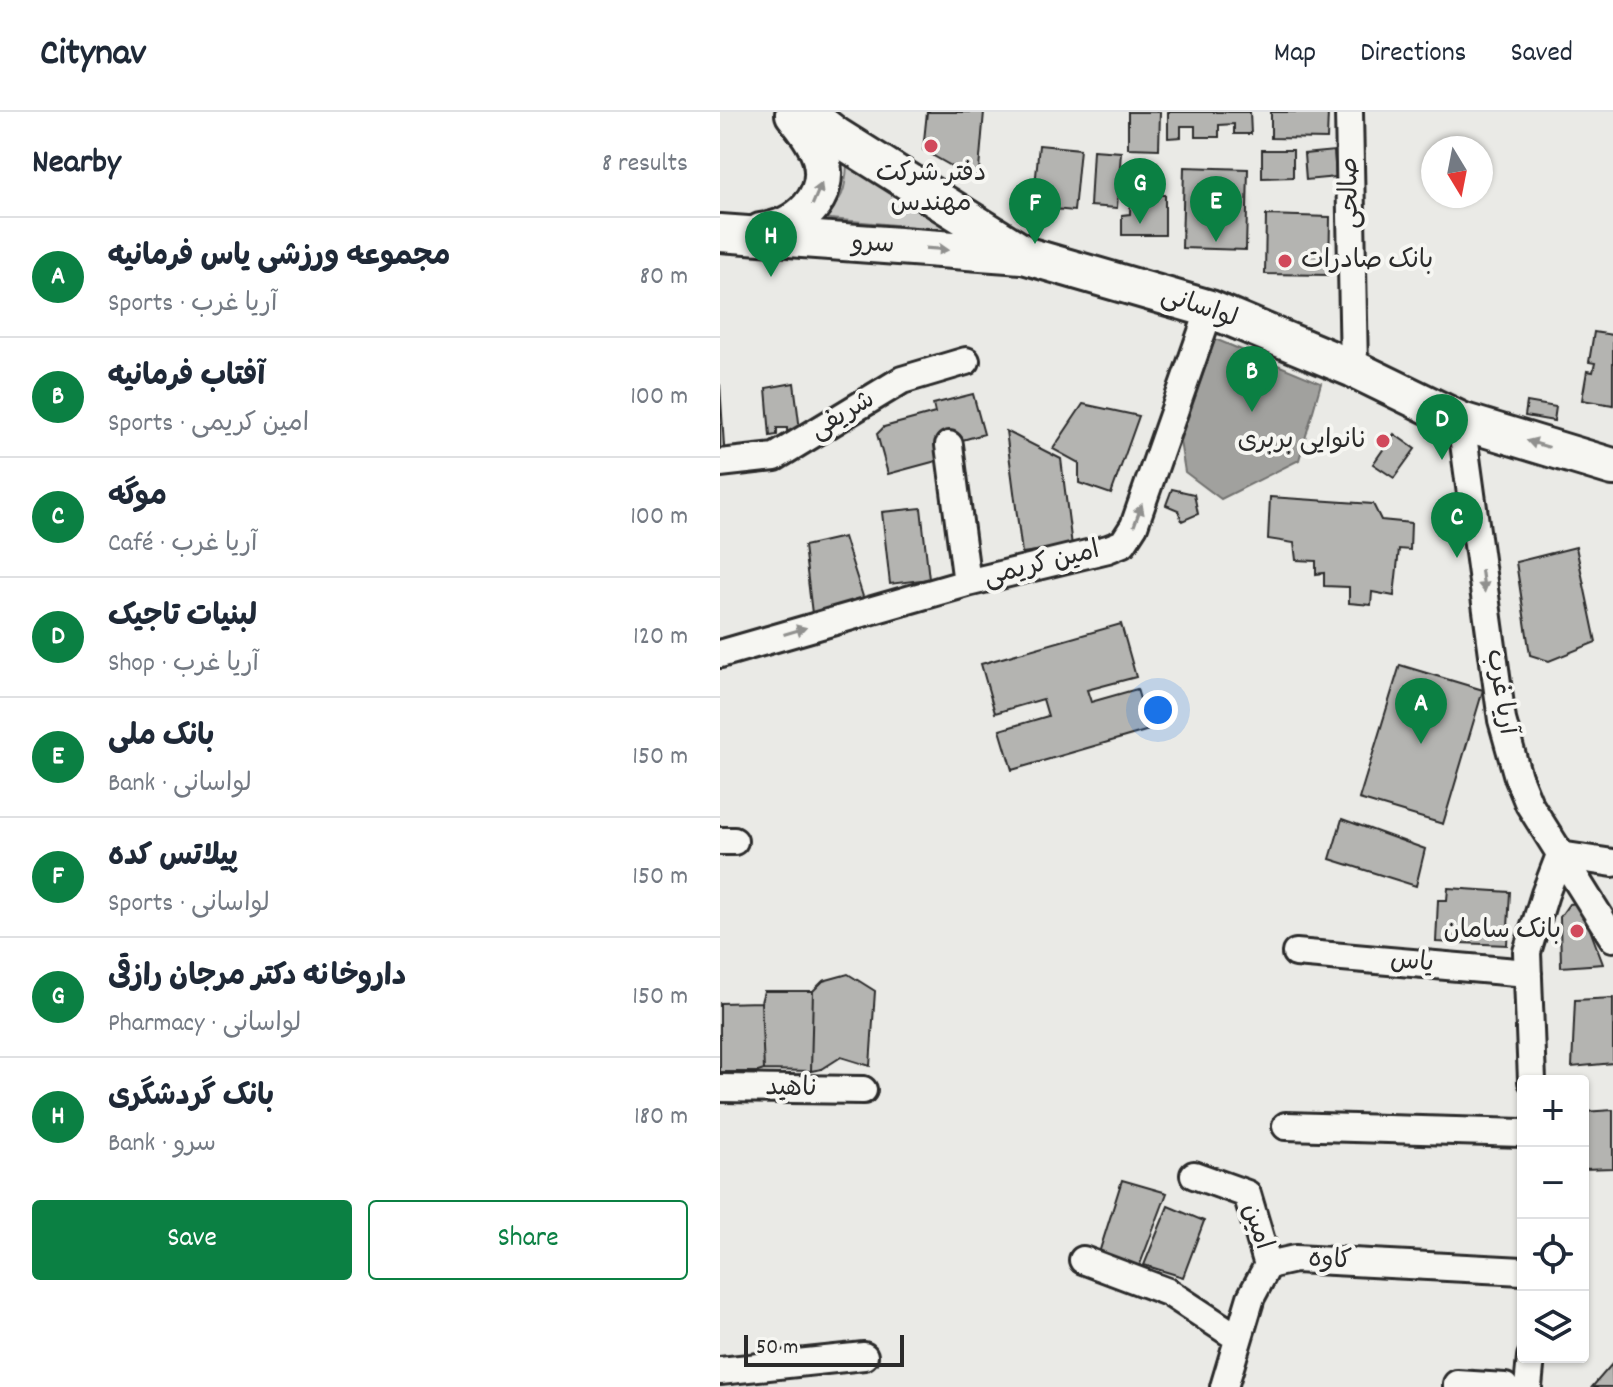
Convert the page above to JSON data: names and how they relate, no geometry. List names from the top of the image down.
{
  "streets": {
    "main road": ["سرو", "لواسانی"],
    "street": [
      "صالحی",
      "شریفی",
      "امین کریمی",
      "آریا غرب",
      "یاس",
      "ناهید",
      "امین",
      "کاوه"
    ]
  },
  "crossings": [
    ["صالحی", "لواسانی"],
    ["سرو", "لواسانی"],
    ["لواسانی", "امین کریمی"],
    ["لواسانی", "آریا غرب"],
    ["امین", "کاوه"]
  ],
  "one_way": ["سرو", "امین کریمی", "آریا غرب"],
  "places": [
    "دفتر شرکت مهندس",
    "بانک صادرات",
    "نانوایی بربری",
    "بانک سامان"
  ],
  "scale_bar": "50 m",
  "north": "bottom",
  "page": {
    "header": "Citynav",
    "nav": ["Map", "Directions", "Saved"],
    "heading": ["Nearby", "8 results"],
    "pins": [
      "G",
      "E",
      "F",
      "H",
      "B",
      "D",
      "C",
      "A"
    ],
    "list": [
      {
        "mark": "A",
        "name": "مجموعه ورزشی یاس فرمانیه",
        "note": "Sports · آریا غرب",
        "value": "80 m"
      },
      {
        "mark": "B",
        "name": "آفتاب فرمانیه",
        "note": "Sports · امین کریمی",
        "value": "100 m"
      },
      {
        "mark": "C",
        "name": "موگه",
        "note": "Café · آریا غرب",
        "value": "100 m"
      },
      {
        "mark": "D",
        "name": "لبنیات تاجیک",
        "note": "Shop · آریا غرب",
        "value": "120 m"
      },
      {
        "mark": "E",
        "name": "بانک ملی",
        "note": "Bank · لواسانی",
        "value": "150 m"
      },
      {
        "mark": "F",
        "name": "پیلاتس کده",
        "note": "Sports · لواسانی",
        "value": "150 m"
      },
      {
        "mark": "G",
        "name": "داروخانه دکتر مرجان رازقی",
        "note": "Pharmacy · لواسانی",
        "value": "150 m"
      },
      {
        "mark": "H",
        "name": "بانک گردشگری",
        "note": "Bank · سرو",
        "value": "180 m"
      }
    ],
    "map_buttons": ["+", "−"],
    "buttons": ["Save", "Share"],
    "scale": "50 m"
  }
}
